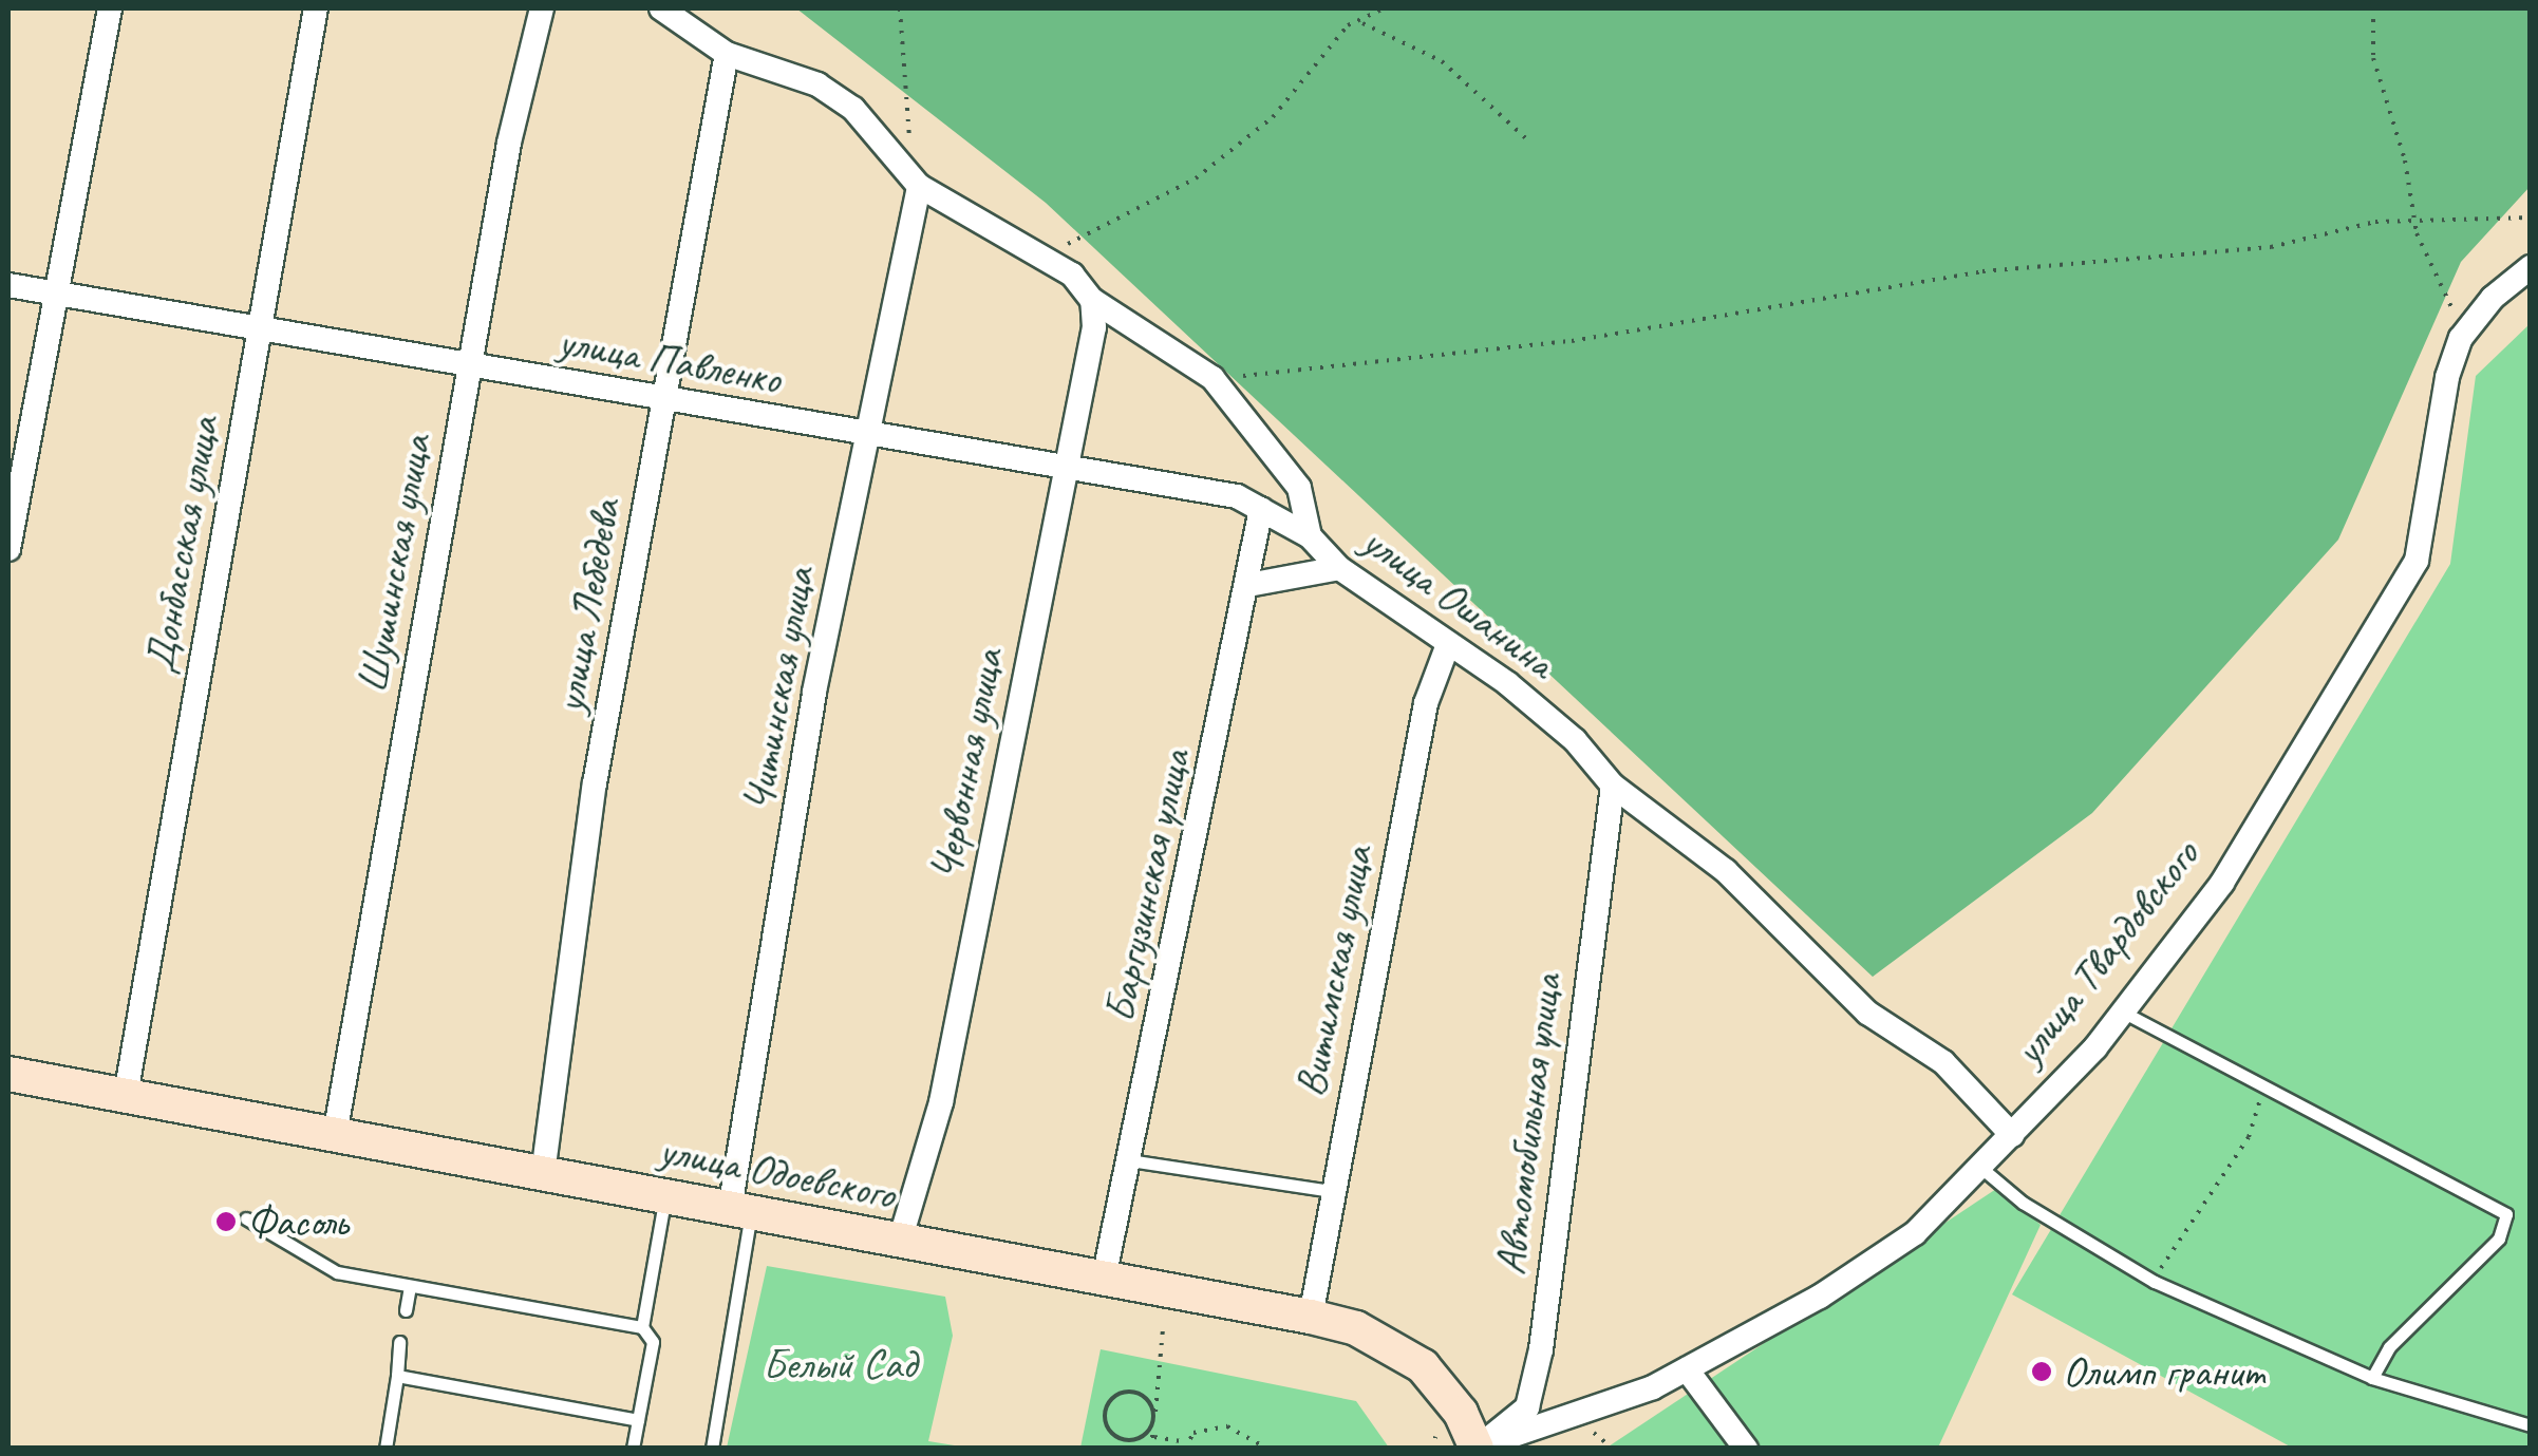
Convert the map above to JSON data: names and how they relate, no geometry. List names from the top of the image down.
{
  "streets": {
    "street": [
      "улица Павленко",
      "Донбасская улица",
      "Шушинская улица",
      "улица Ошанина",
      "улица Лебедева",
      "Читинская улица",
      "Червонная улица",
      "Баргузинская улица",
      "улица Твардовского",
      "Витимская улица",
      "Автомобильная улица",
      "улица Одоевского"
    ]
  },
  "crossings": [
    ["улица Павленко", "Донбасская улица"],
    ["улица Павленко", "Шушинская улица"],
    ["улица Павленко", "улица Ошанина"],
    ["улица Павленко", "улица Лебедева"],
    ["улица Павленко", "Читинская улица"],
    ["улица Павленко", "Червонная улица"],
    ["улица Павленко", "Баргузинская улица"],
    ["Донбасская улица", "улица Одоевского"],
    ["Шушинская улица", "улица Одоевского"],
    ["улица Ошанина", "улица Лебедева"],
    ["улица Ошанина", "Читинская улица"],
    ["улица Ошанина", "Червонная улица"],
    ["улица Ошанина", "улица Твардовского"],
    ["улица Ошанина", "Витимская улица"],
    ["улица Ошанина", "Автомобильная улица"],
    ["улица Лебедева", "улица Одоевского"],
    ["Читинская улица", "улица Одоевского"],
    ["Червонная улица", "улица Одоевского"],
    ["Баргузинская улица", "улица Одоевского"],
    ["улица Твардовского", "Автомобильная улица"],
    ["улица Твардовского", "улица Одоевского"],
    ["Витимская улица", "улица Одоевского"],
    ["Автомобильная улица", "улица Одоевского"]
  ],
  "parks": ["Белый Сад"],
  "places": ["Фасоль", "Олимп гранит"]
}
